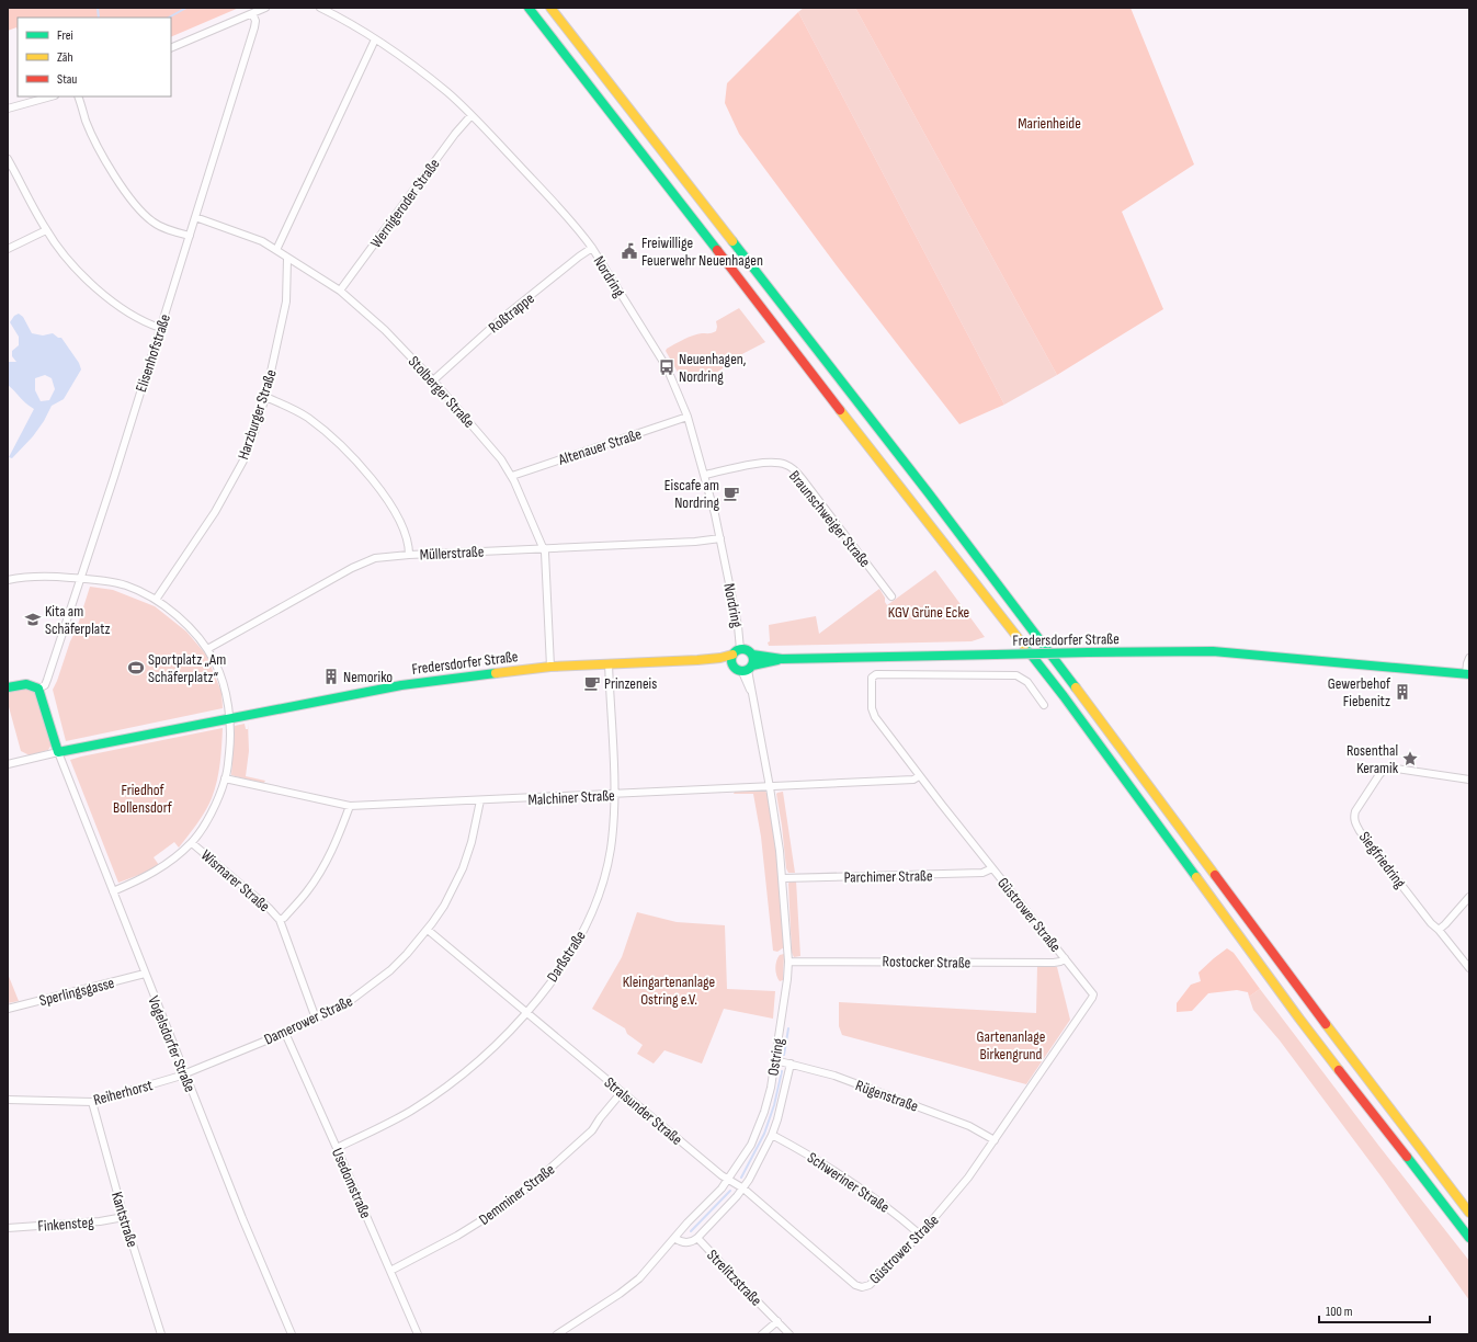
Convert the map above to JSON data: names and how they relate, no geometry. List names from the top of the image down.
{
  "streets": {
    "main road": ["Fredersdorfer Straße"],
    "street": [
      "Wernigeroder Straße",
      "Nordring",
      "Roßtrappe",
      "Elisenhofstraße",
      "Stolberger Straße",
      "Harzburger Straße",
      "Altenauer Straße",
      "Braunschweiger Straße",
      "Müllerstraße",
      "Malchiner Straße",
      "Siegfriedring",
      "Parchimer Straße",
      "Wismarer Straße",
      "Güstrower Straße",
      "Darßstraße",
      "Rostocker Straße",
      "Sperlingsgasse",
      "Damerower Straße",
      "Vogelsdorfer Straße",
      "Ostring",
      "Reiherhorst",
      "Rügenstraße",
      "Stralsunder Straße",
      "Schweriner Straße",
      "Usedomstraße",
      "Demminer Straße",
      "Kantstraße",
      "Finkensteg",
      "Strelitzstraße"
    ]
  },
  "crossings": [
    ["Wernigeroder Straße", "Nordring"],
    ["Wernigeroder Straße", "Stolberger Straße"],
    ["Nordring", "Roßtrappe"],
    ["Nordring", "Altenauer Straße"],
    ["Nordring", "Braunschweiger Straße"],
    ["Nordring", "Müllerstraße"],
    ["Nordring", "Fredersdorfer Straße"],
    ["Nordring", "Ostring"],
    ["Roßtrappe", "Stolberger Straße"],
    ["Elisenhofstraße", "Stolberger Straße"],
    ["Stolberger Straße", "Harzburger Straße"],
    ["Stolberger Straße", "Altenauer Straße"],
    ["Stolberger Straße", "Müllerstraße"],
    ["Stolberger Straße", "Fredersdorfer Straße"],
    ["Fredersdorfer Straße", "Darßstraße"],
    ["Fredersdorfer Straße", "Vogelsdorfer Straße"],
    ["Fredersdorfer Straße", "Ostring"],
    ["Malchiner Straße", "Güstrower Straße"],
    ["Malchiner Straße", "Darßstraße"],
    ["Malchiner Straße", "Damerower Straße"],
    ["Malchiner Straße", "Ostring"],
    ["Parchimer Straße", "Güstrower Straße"],
    ["Parchimer Straße", "Ostring"],
    ["Wismarer Straße", "Damerower Straße"],
    ["Güstrower Straße", "Rostocker Straße"],
    ["Güstrower Straße", "Rügenstraße"],
    ["Güstrower Straße", "Stralsunder Straße"],
    ["Güstrower Straße", "Schweriner Straße"],
    ["Darßstraße", "Stralsunder Straße"],
    ["Darßstraße", "Usedomstraße"],
    ["Rostocker Straße", "Ostring"],
    ["Sperlingsgasse", "Vogelsdorfer Straße"],
    ["Damerower Straße", "Vogelsdorfer Straße"],
    ["Damerower Straße", "Reiherhorst"],
    ["Damerower Straße", "Stralsunder Straße"],
    ["Damerower Straße", "Usedomstraße"],
    ["Vogelsdorfer Straße", "Reiherhorst"],
    ["Ostring", "Rügenstraße"],
    ["Ostring", "Stralsunder Straße"],
    ["Ostring", "Schweriner Straße"],
    ["Ostring", "Strelitzstraße"],
    ["Reiherhorst", "Kantstraße"],
    ["Stralsunder Straße", "Demminer Straße"],
    ["Usedomstraße", "Demminer Straße"],
    ["Kantstraße", "Finkensteg"]
  ],
  "parks": [
    "Marienheide",
    "KGV Grüne Ecke",
    "Friedhof Bollensdorf",
    "Kleingartenanlage Ostring e.V.",
    "Gartenanlage Birkengrund"
  ],
  "places": {
    "public building": ["Freiwillige Feuerwehr Neuenhagen"],
    "bus stop": ["Neuenhagen, Nordring"],
    "cafe": ["Eiscafe am Nordring", "Prinzeneis"],
    "school or university": ["Kita am Schäferplatz"],
    "sports": ["Sportplatz „Am Schäferplatz“"],
    "building": ["Nemoriko", "Gewerbehof Fiebenitz"],
    "place": ["Rosenthal Keramik"]
  },
  "legend": ["Frei", "Zäh", "Stau"],
  "scale_bar": "100 m"
}
